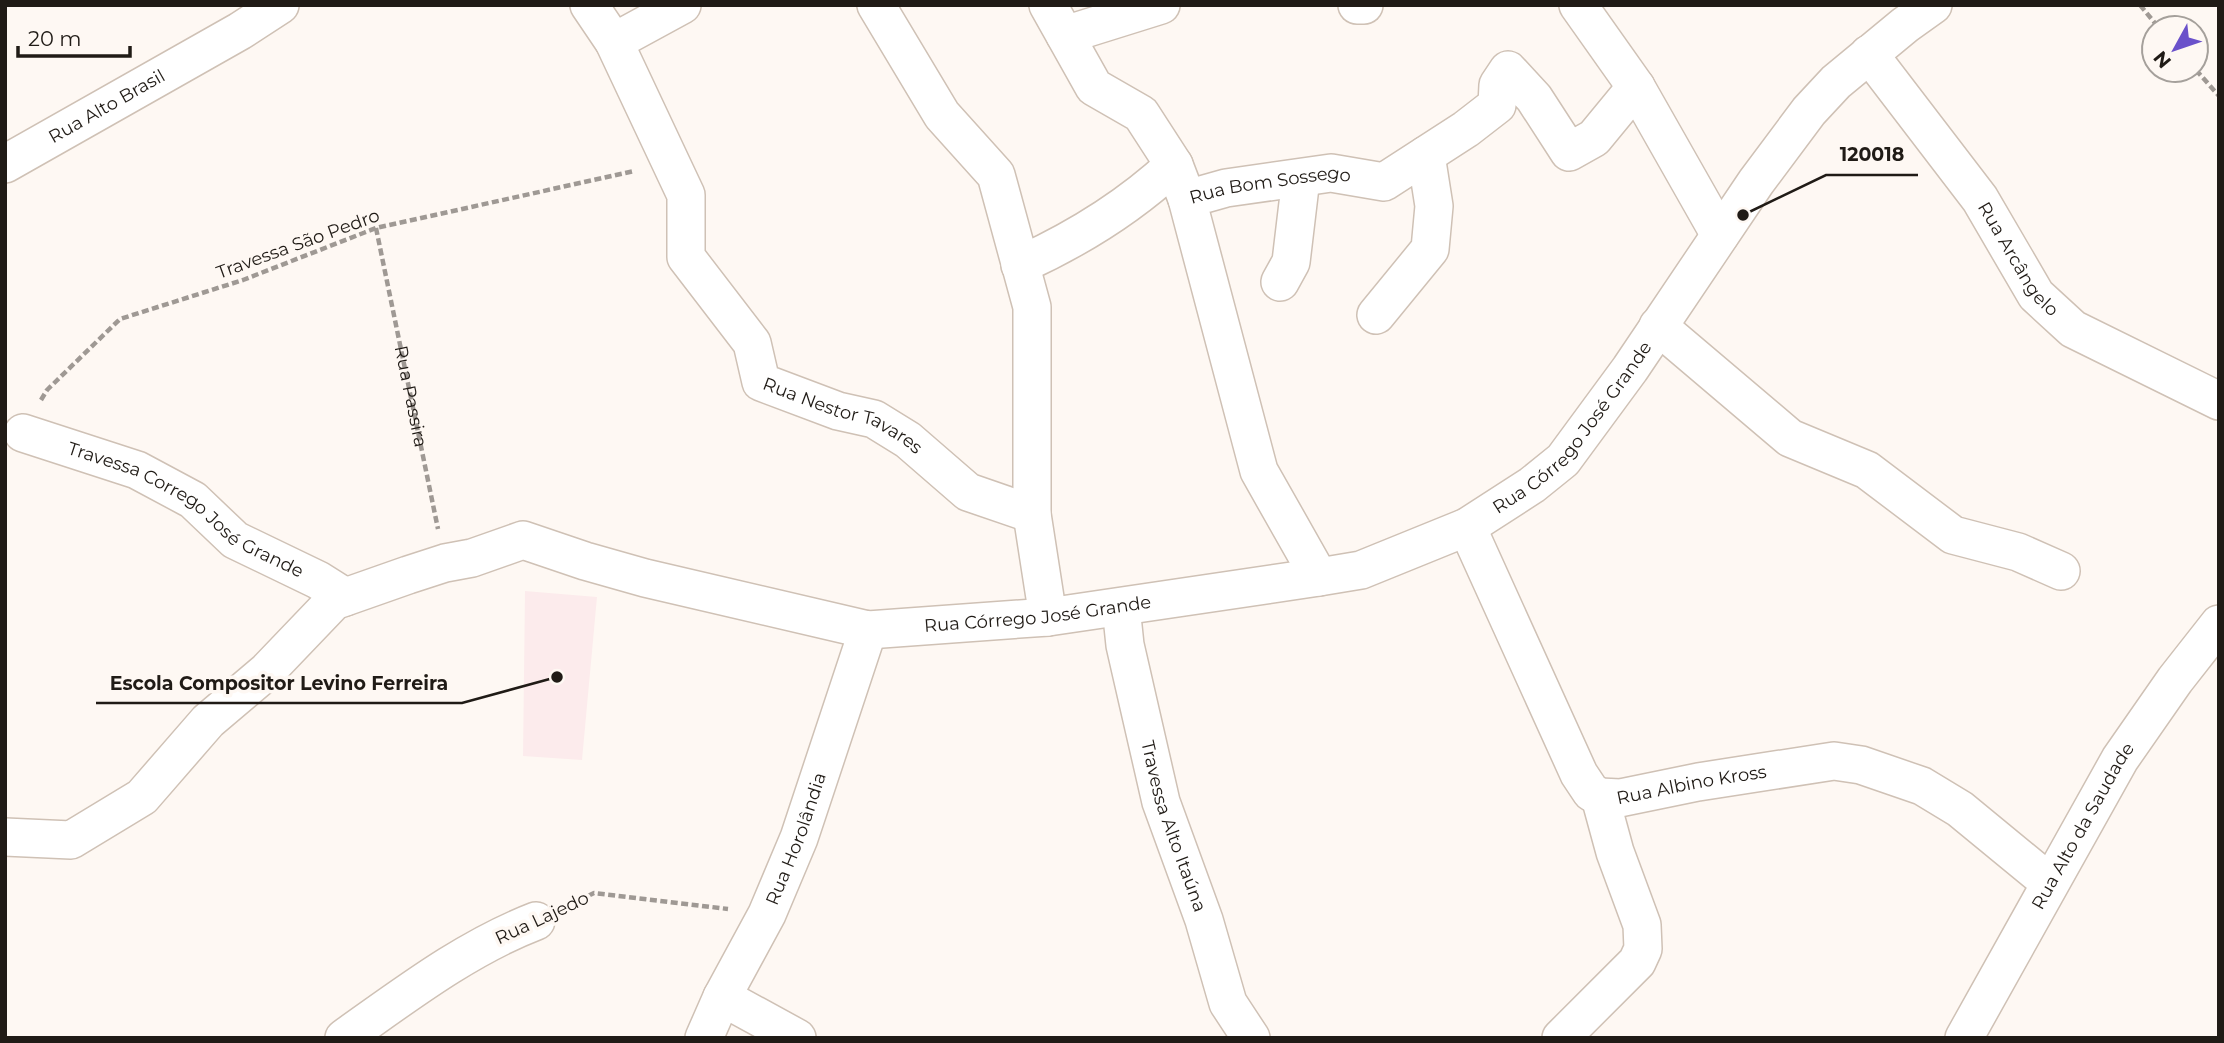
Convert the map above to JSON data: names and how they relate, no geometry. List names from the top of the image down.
{
  "streets": {
    "street": [
      "Rua Alto Brasil",
      "Rua Bom Sossego",
      "Rua Arcângelo",
      "Rua Nestor Tavares",
      "Rua Córrego José Grande",
      "Travessa Corrego José Grande",
      "Rua Albino Kross",
      "Travessa Alto Itaúna",
      "Rua Alto da Saudade",
      "Rua Horolândia",
      "Rua Lajedo"
    ],
    "path": ["Travessa São Pedro", "Rua Passira"]
  },
  "crossings": [
    ["Rua Bom Sossego", "Rua Córrego José Grande"],
    ["Travessa São Pedro", "Rua Passira"],
    ["Travessa São Pedro", "Rua Nestor Tavares"],
    ["Travessa São Pedro", "Travessa Corrego José Grande"],
    ["Rua Arcângelo", "Rua Córrego José Grande"],
    ["Rua Passira", "Rua Córrego José Grande"],
    ["Rua Córrego José Grande", "Travessa Corrego José Grande"],
    ["Rua Córrego José Grande", "Rua Albino Kross"],
    ["Rua Córrego José Grande", "Travessa Alto Itaúna"],
    ["Rua Córrego José Grande", "Rua Horolândia"],
    ["Rua Albino Kross", "Rua Alto da Saudade"],
    ["Rua Horolândia", "Rua Lajedo"]
  ],
  "places": ["120018", "Escola Compositor Levino Ferreira"],
  "scale_bar": "20 m",
  "north": "bottom left"
}
